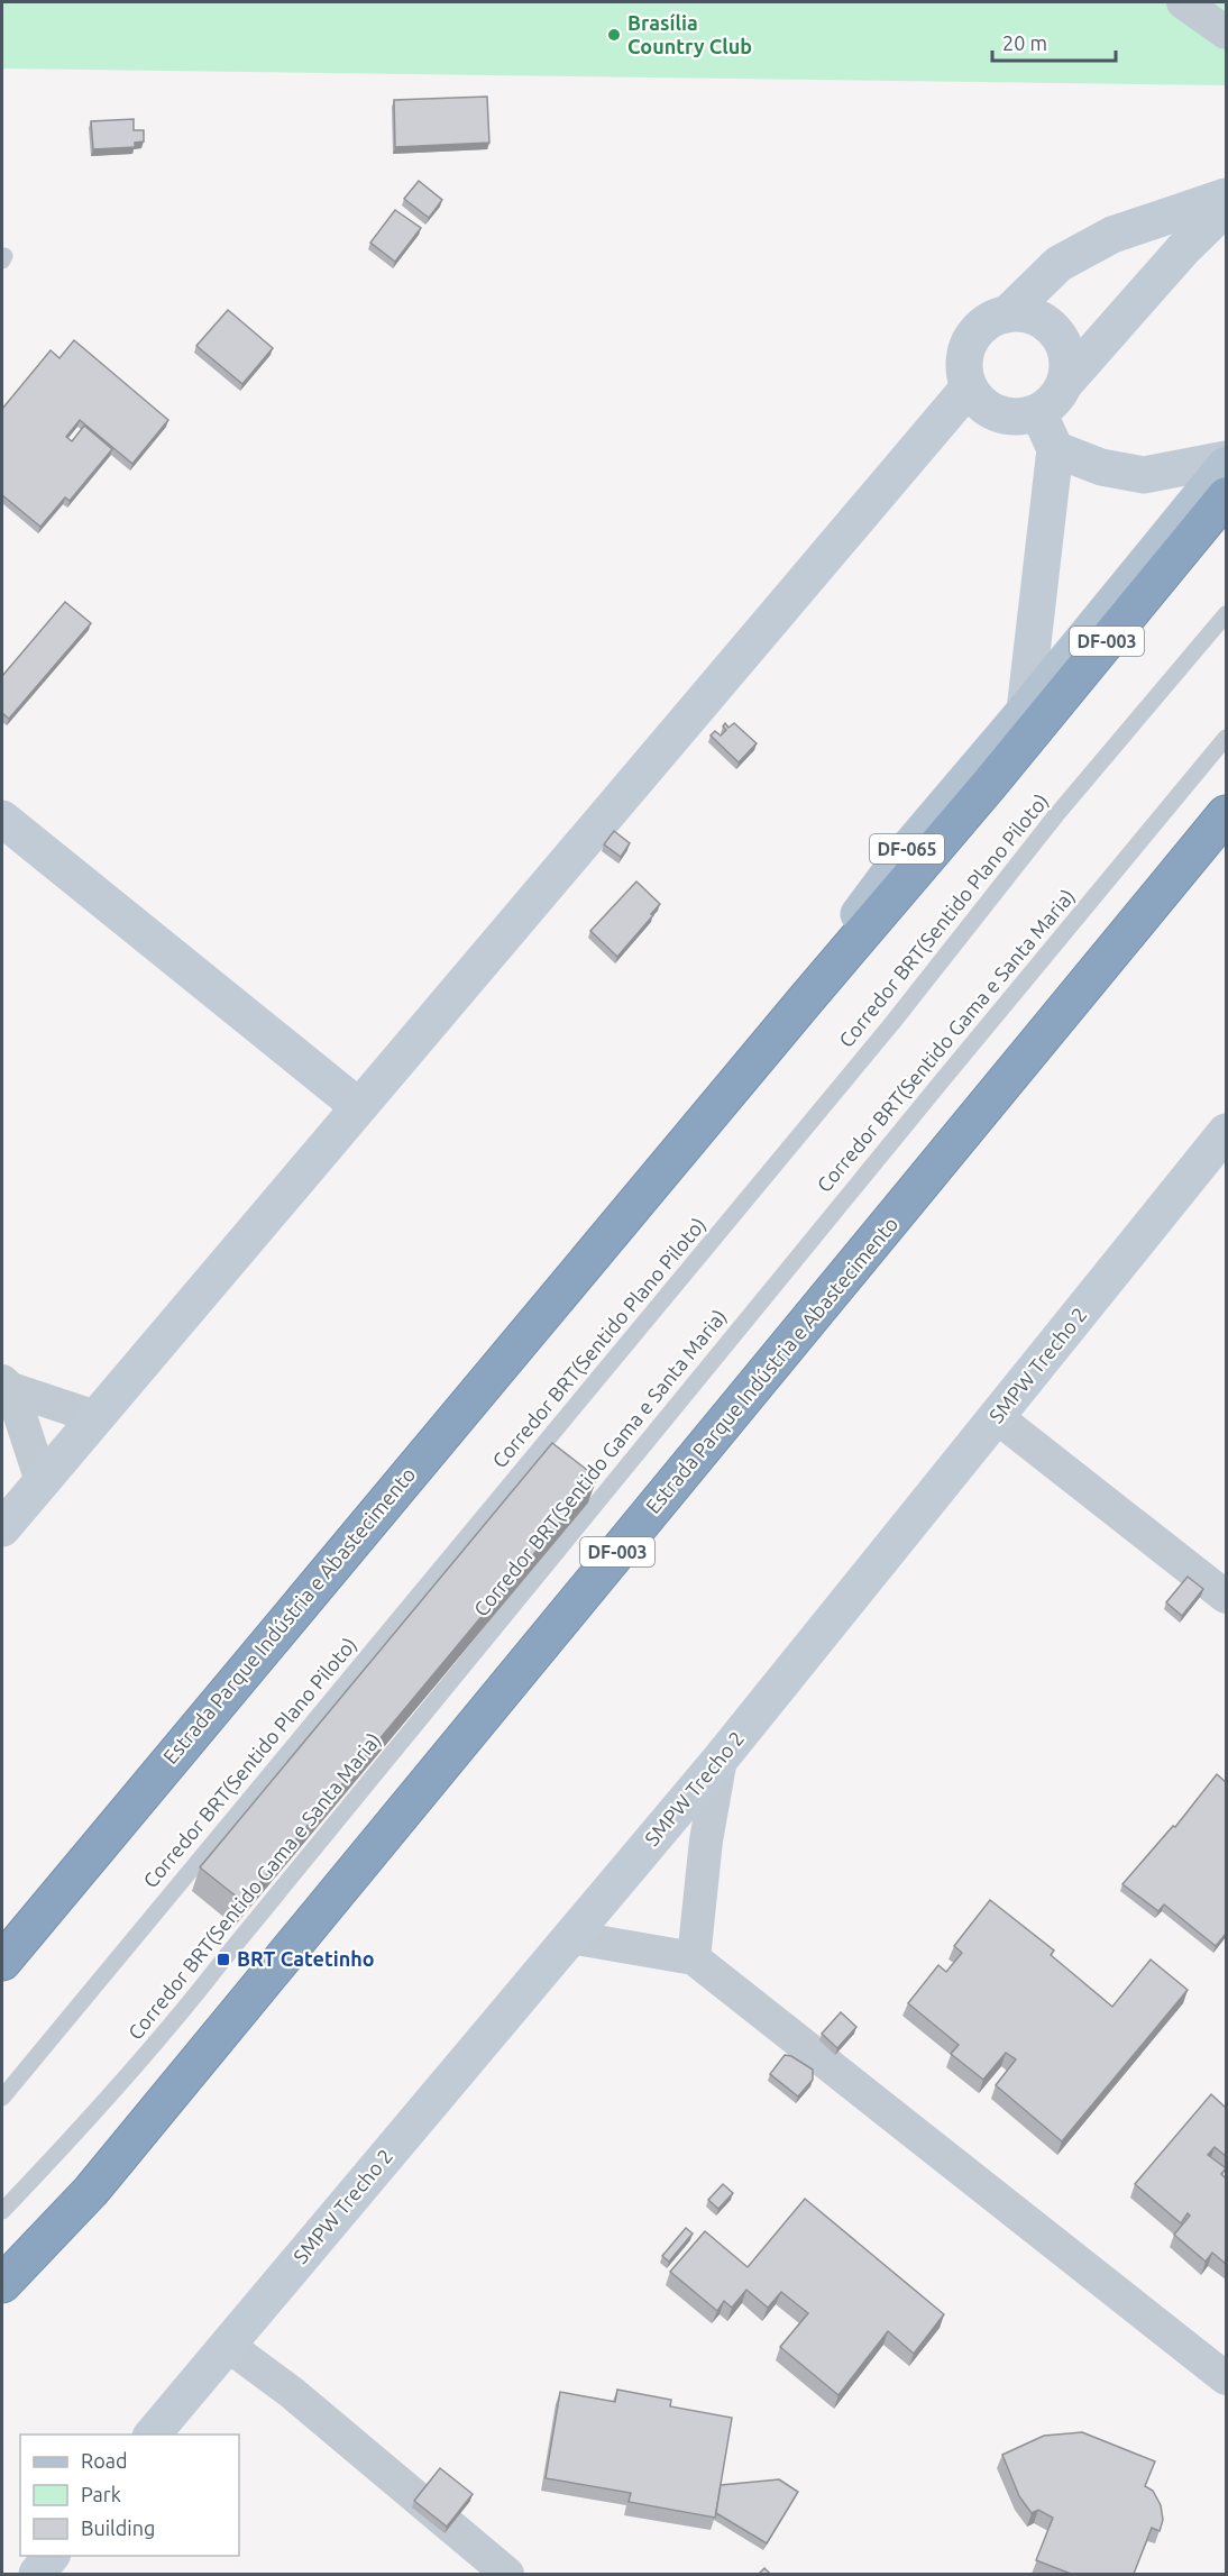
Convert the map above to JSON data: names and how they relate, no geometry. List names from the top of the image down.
{
  "streets": {
    "highway": ["DF-003", "Estrada Parque Indústria e Abastecimento"],
    "main road": ["DF-065"],
    "street": ["SMPW Trecho 2"],
    "lane": ["Corredor BRT(Sentido Plano Piloto)", "Corredor BRT(Sentido Gama e Santa Maria)"]
  },
  "crossings": [
    ["DF-065", "Estrada Parque Indústria e Abastecimento"]
  ],
  "places": {
    "other": ["Brasília Country Club"],
    "transit": ["BRT Catetinho"]
  },
  "legend": ["Road", "Park", "Building"],
  "scale_bar": "20 m"
}
